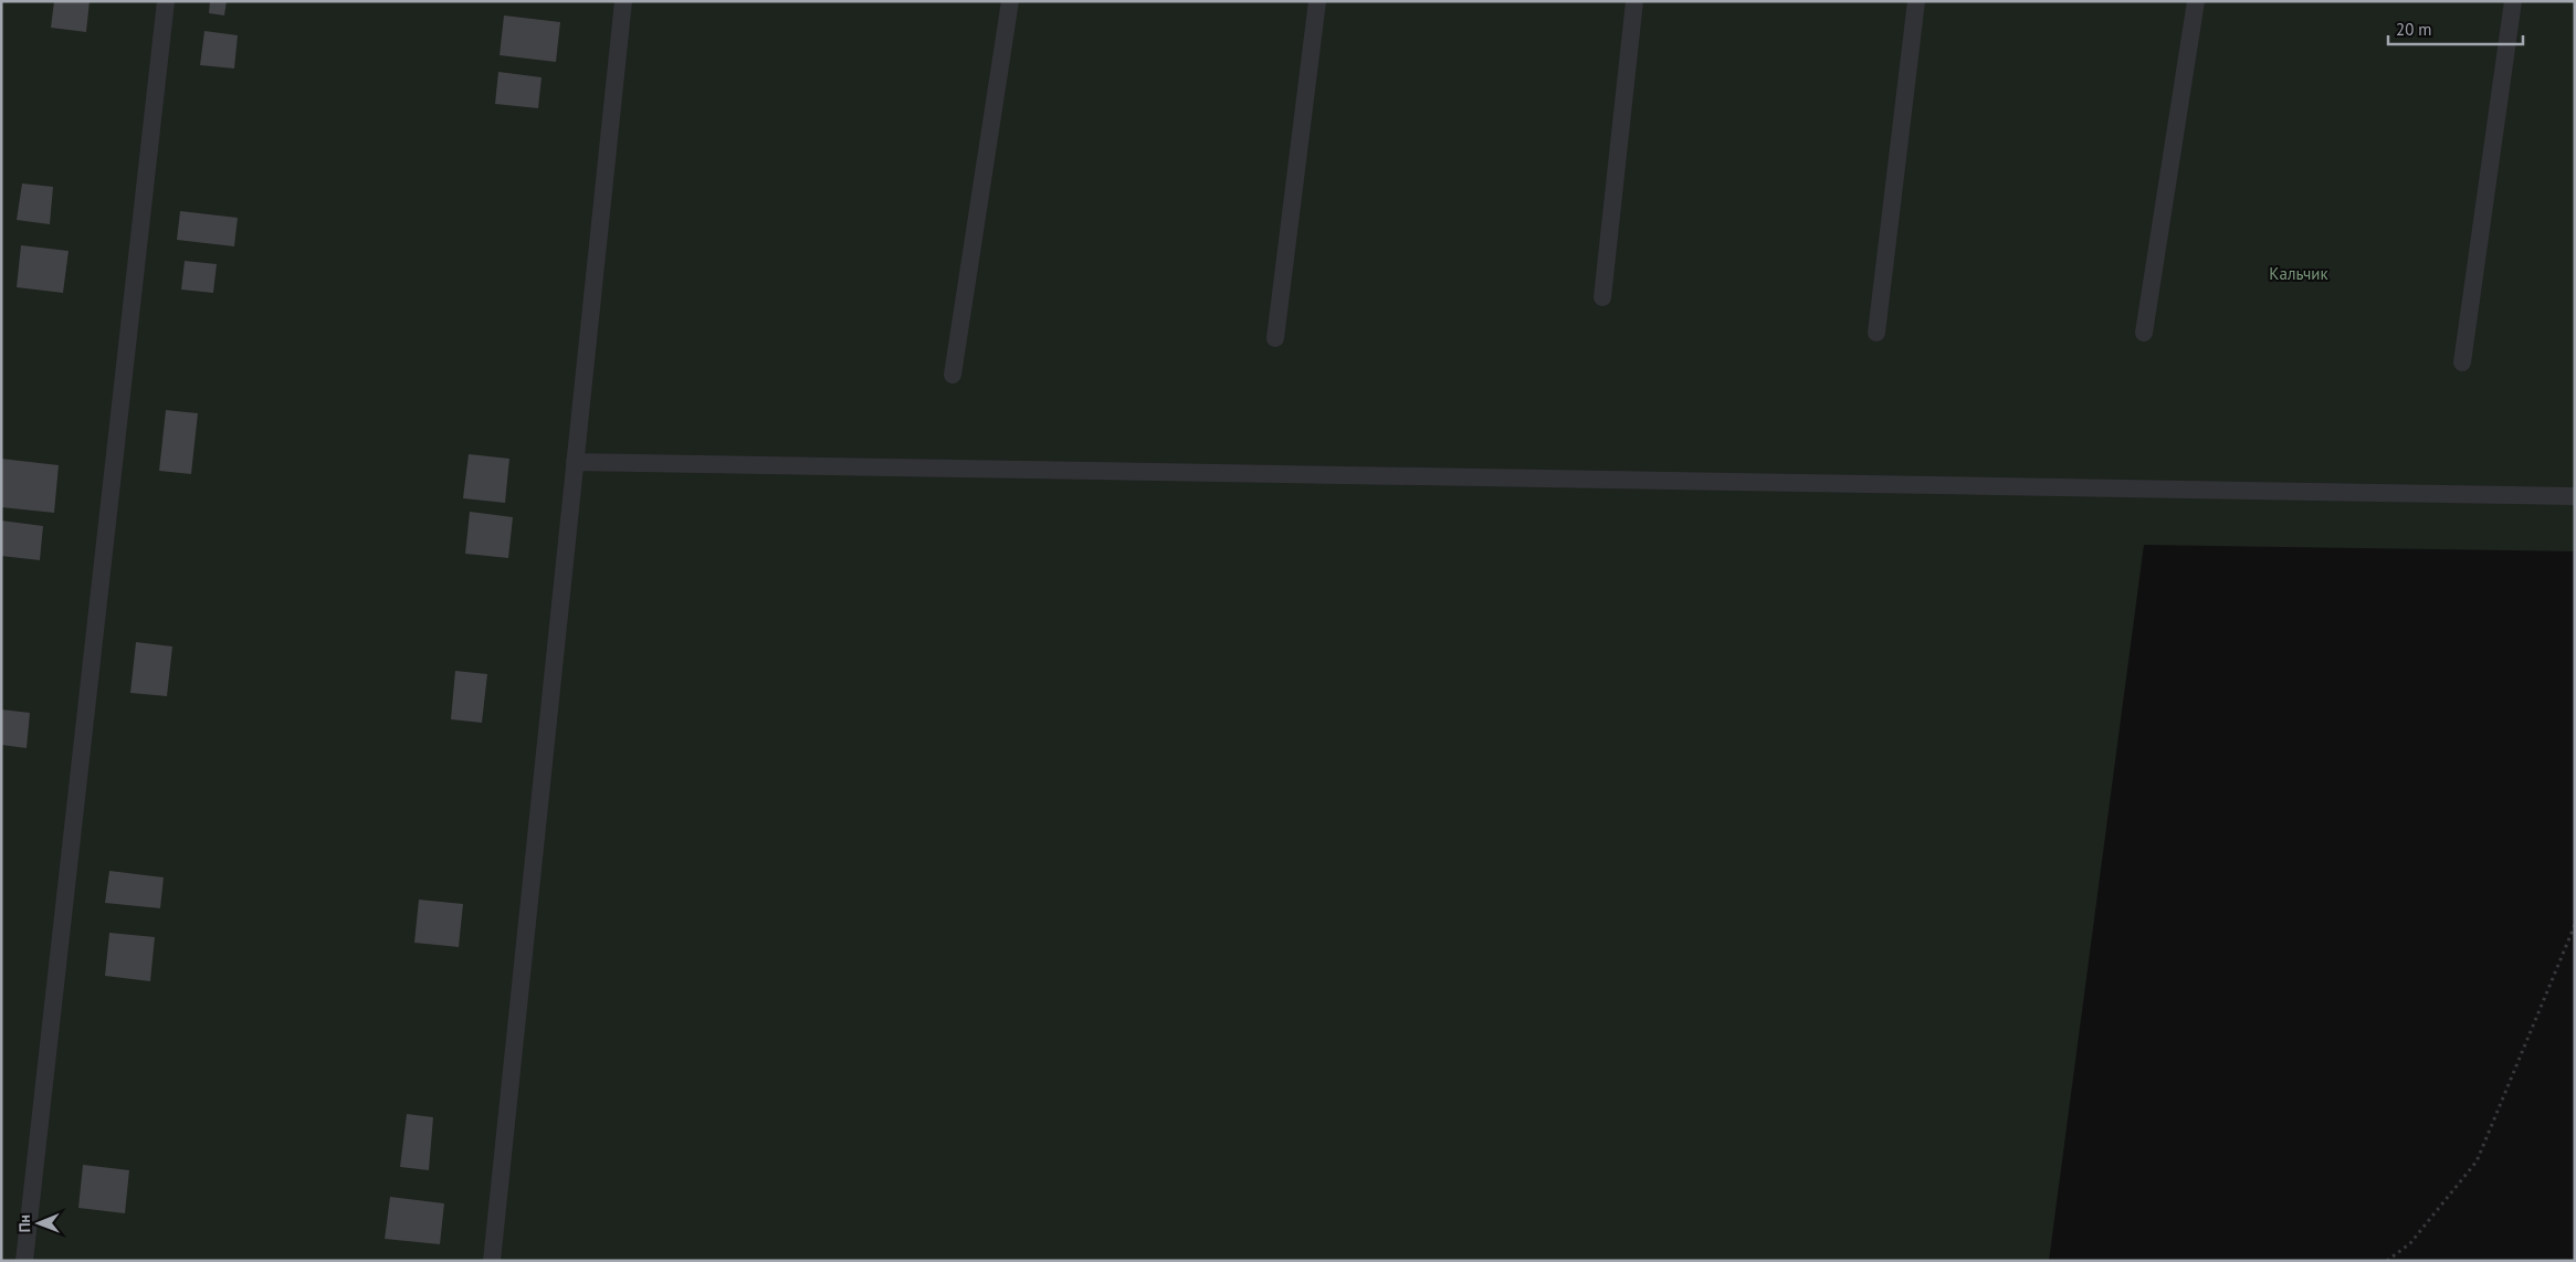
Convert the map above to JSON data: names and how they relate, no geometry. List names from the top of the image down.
{
  "parks": ["Кальчик"],
  "scale_bar": "20 m",
  "north": "left"
}
